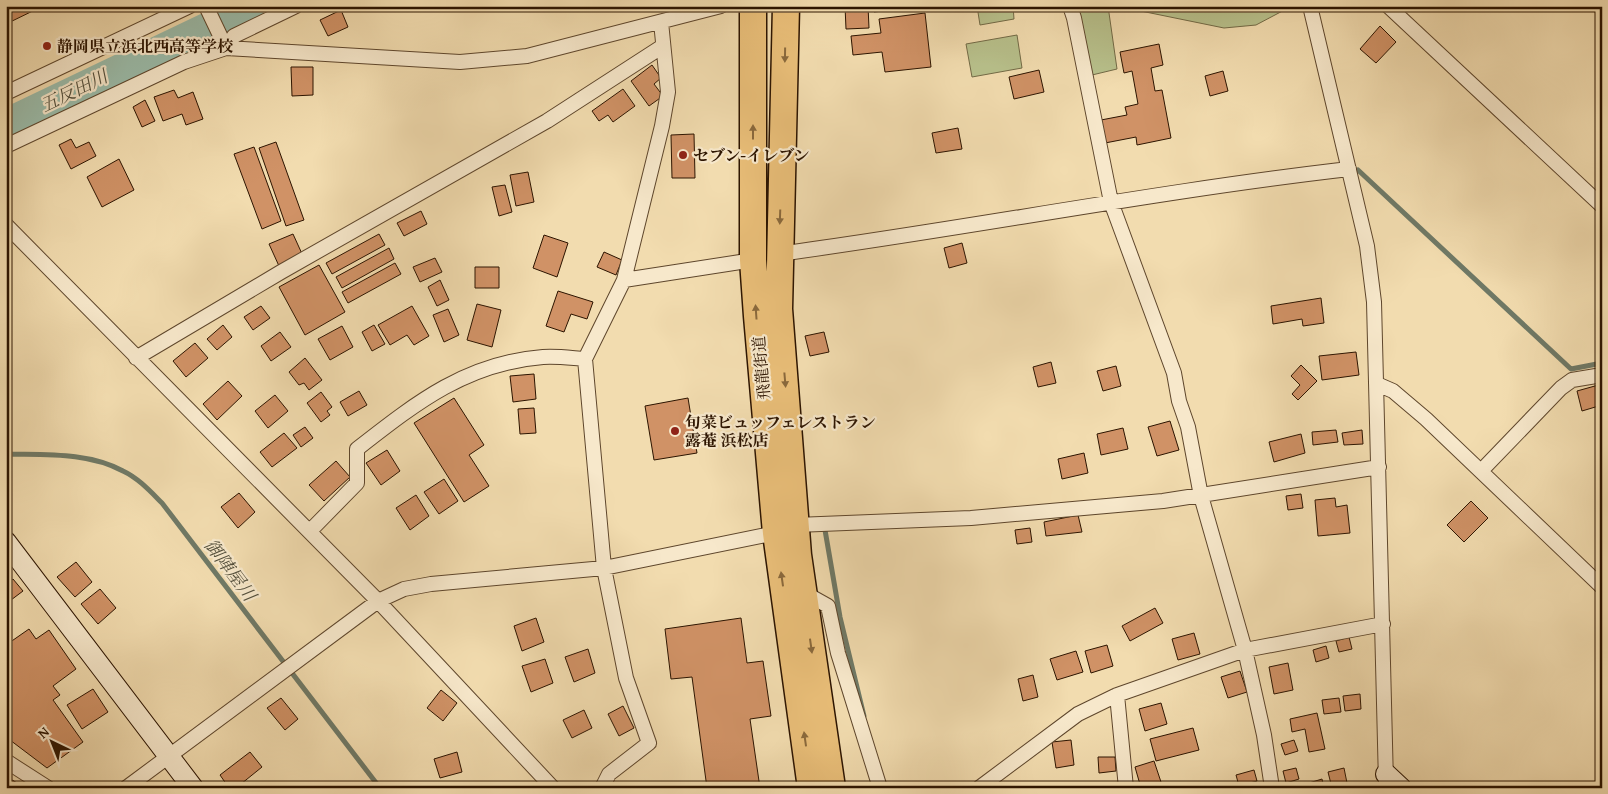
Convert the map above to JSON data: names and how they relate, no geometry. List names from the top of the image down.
{
  "streets": {
    "highway": ["飛龍街道"]
  },
  "water": ["五反田川", "御陣屋川"],
  "places": ["静岡県立浜北西高等学校", "セブン-イレブン", "旬菜ビュッフェレストラン 露菴 浜松店"],
  "north": "top left"
}
